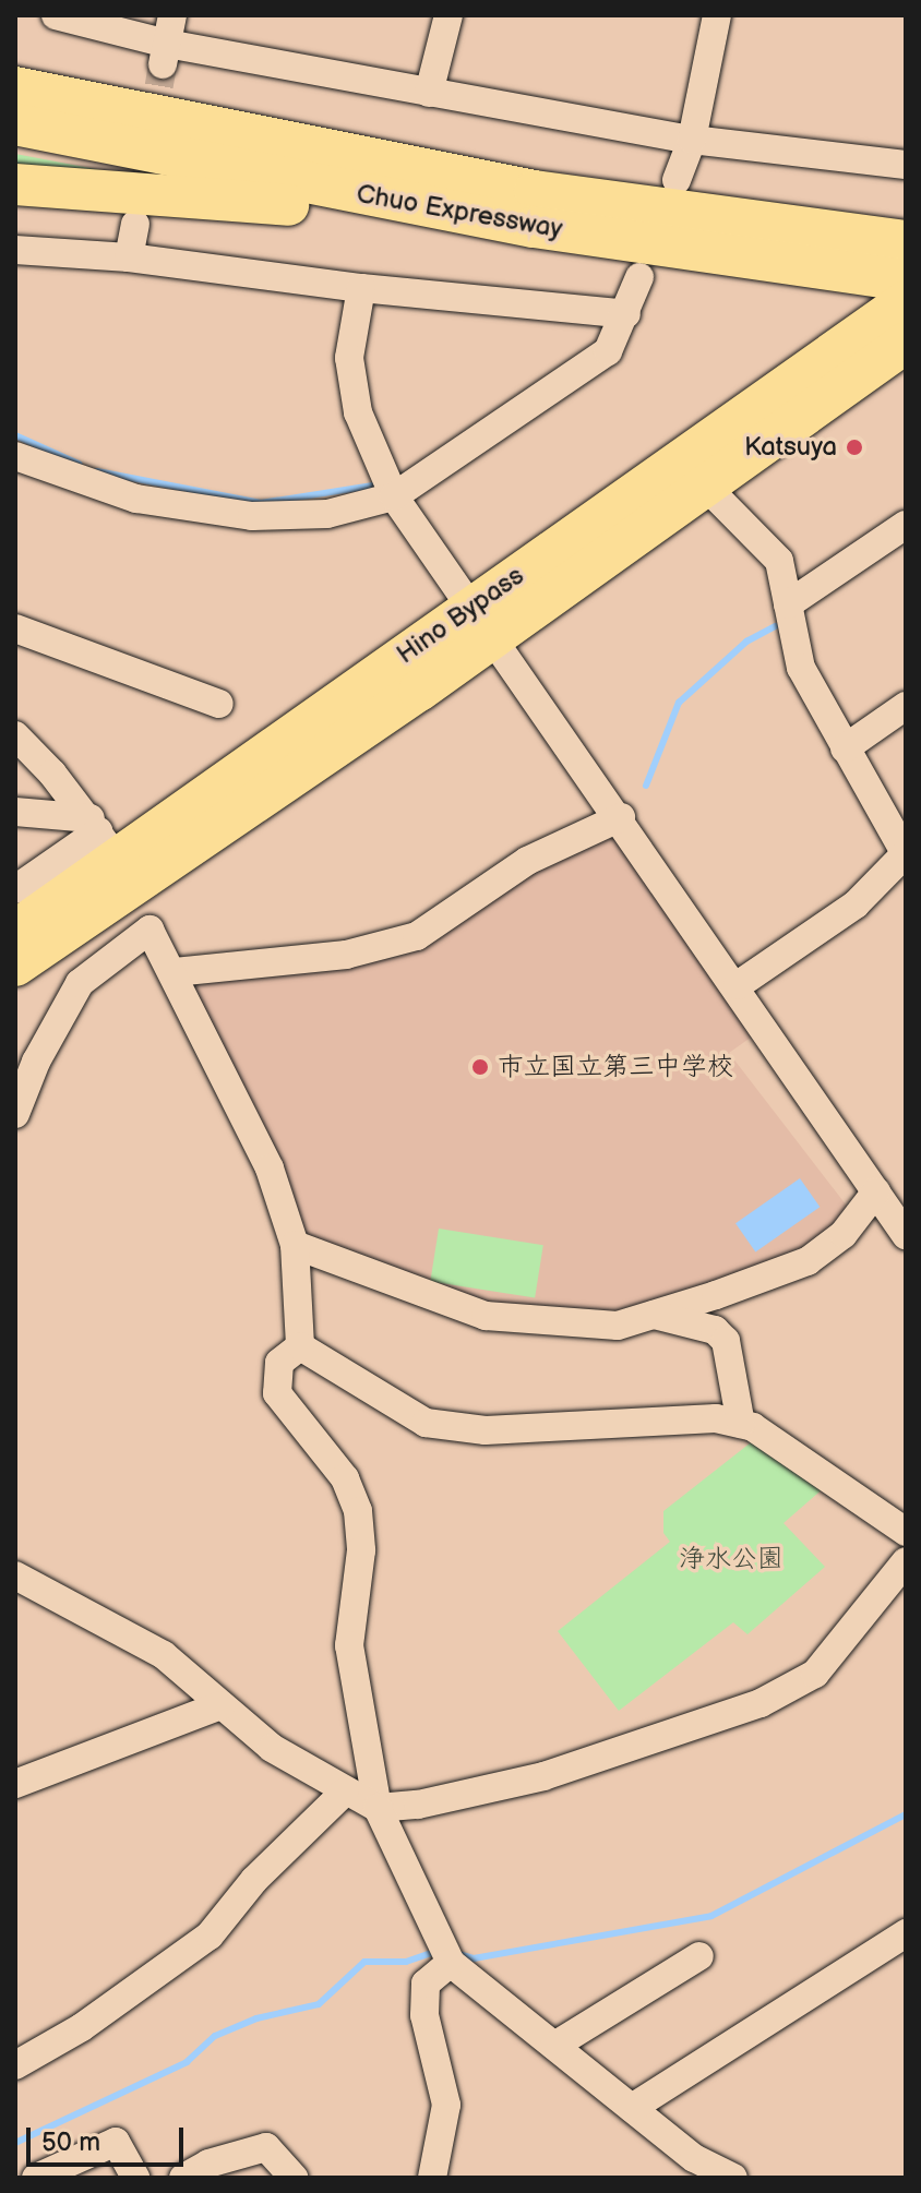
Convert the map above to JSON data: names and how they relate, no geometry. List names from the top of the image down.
{
  "streets": {
    "highway": ["Chuo Expressway", "Hino Bypass"]
  },
  "parks": ["浄水公園"],
  "places": ["Katsuya", "市立国立第三中学校"],
  "scale_bar": "50 m"
}
